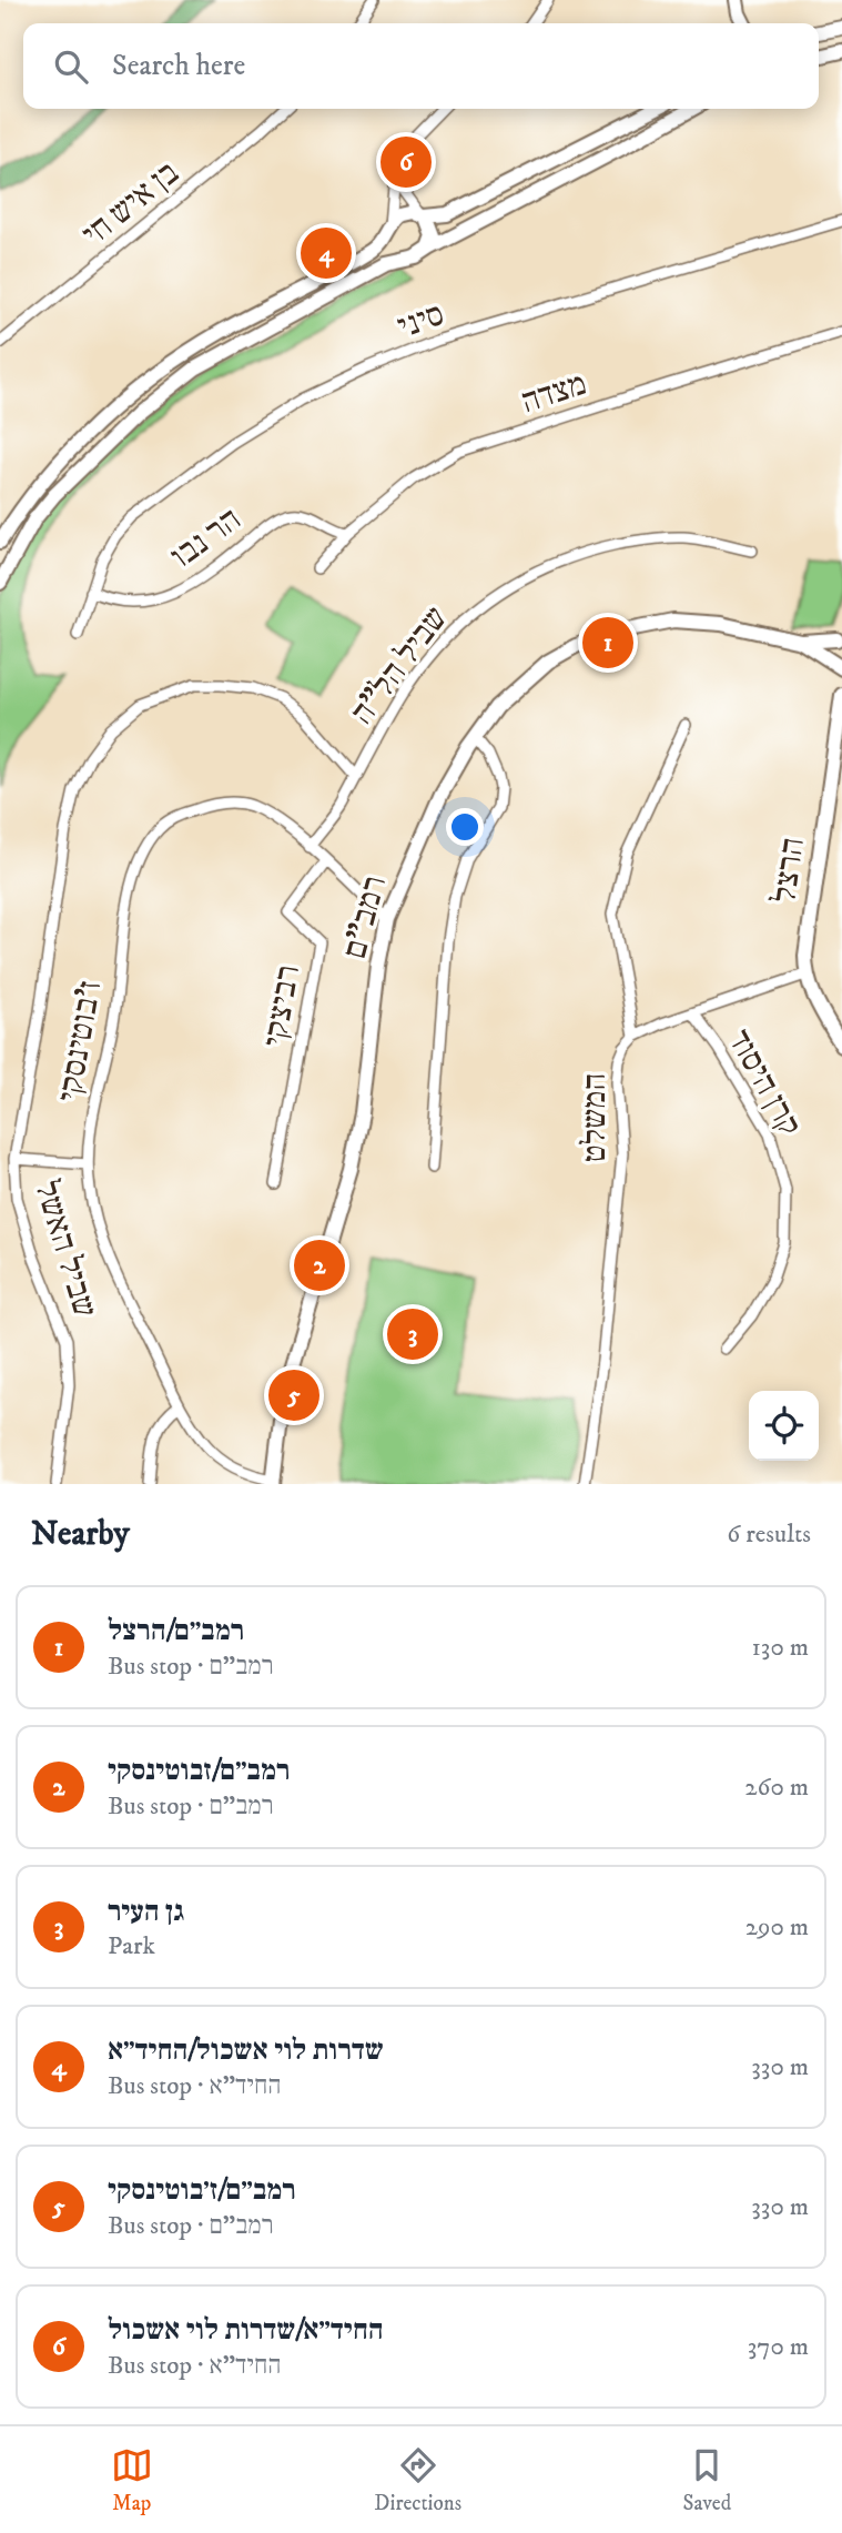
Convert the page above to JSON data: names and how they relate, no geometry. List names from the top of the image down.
{
  "streets": {
    "main road": ["הרצל", "רמב\"ם"],
    "street": [
      "בן איש חי",
      "סיני",
      "מצדה",
      "הר נבו",
      "שביל הל\"ה",
      "רביצקי",
      "ז'בוטינסקי",
      "קרן היסוד",
      "המשלט",
      "שביל האשל"
    ]
  },
  "crossings": [
    ["סיני", "הר נבו"],
    ["מצדה", "הר נבו"],
    ["שביל הל\"ה", "ז'בוטינסקי"],
    ["שביל הל\"ה", "שביל האשל"],
    ["רמב\"ם", "ז'בוטינסקי"],
    ["רביצקי", "ז'בוטינסקי"]
  ],
  "page": {
    "search": "Search here",
    "pins": [
      "6",
      "4",
      "1",
      "2",
      "3",
      "5"
    ],
    "heading": ["Nearby", "6 results"],
    "list": [
      {
        "mark": "1",
        "name": "רמב״ם/הרצל",
        "note": "Bus stop · רמב\"ם",
        "value": "130 m"
      },
      {
        "mark": "2",
        "name": "רמב״ם/זבוטינסקי",
        "note": "Bus stop · רמב\"ם",
        "value": "260 m"
      },
      {
        "mark": "3",
        "name": "גן העיר",
        "note": "Park",
        "value": "290 m"
      },
      {
        "mark": "4",
        "name": "שדרות לוי אשכול/החיד״א",
        "note": "Bus stop · החיד\"א",
        "value": "330 m"
      },
      {
        "mark": "5",
        "name": "רמב״ם/ז׳בוטינסקי",
        "note": "Bus stop · רמב\"ם",
        "value": "330 m"
      },
      {
        "mark": "6",
        "name": "החיד״א/שדרות לוי אשכול",
        "note": "Bus stop · החיד\"א",
        "value": "370 m"
      }
    ],
    "nav": ["Map", "Directions", "Saved"]
  }
}
